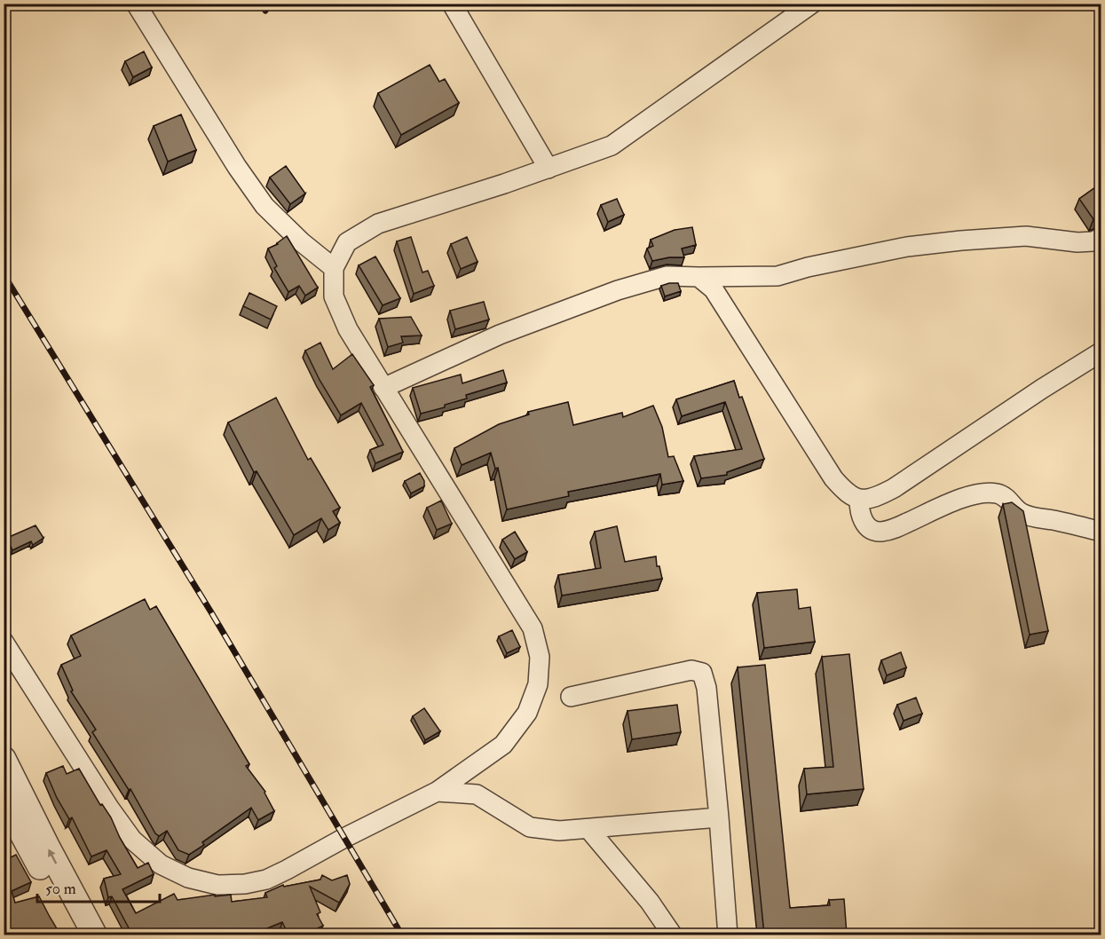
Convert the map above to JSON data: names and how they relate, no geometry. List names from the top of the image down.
{
  "scale_bar": "50 m"
}
